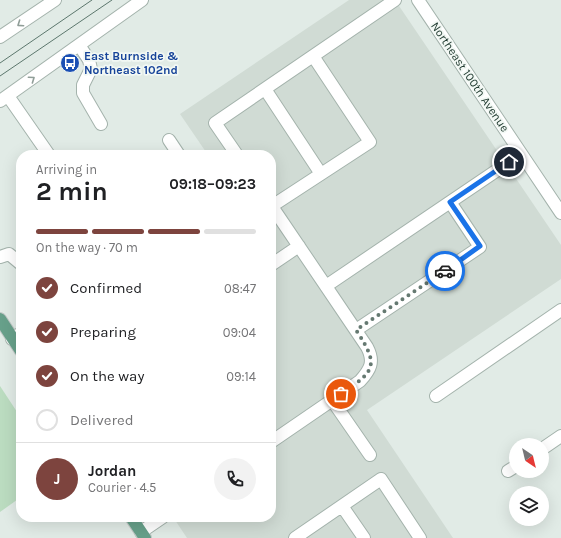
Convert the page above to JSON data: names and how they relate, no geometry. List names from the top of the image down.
{
  "streets": {
    "street": ["Northeast 100th Avenue"]
  },
  "places": {
    "bus stop": ["East Burnside & Northeast 102nd"]
  },
  "north": "bottom right",
  "page": {
    "heading": ["2 min", "Arriving in", "09:18–09:23"],
    "panel": ["Jordan", "Courier · 4.5"],
    "bar": "On the way · 70 m",
    "list": [
      ["Confirmed", "08:47"],
      ["Preparing", "09:04"],
      ["On the way", "09:14"],
      "Delivered"
    ],
    "round": "J"
  }
}
